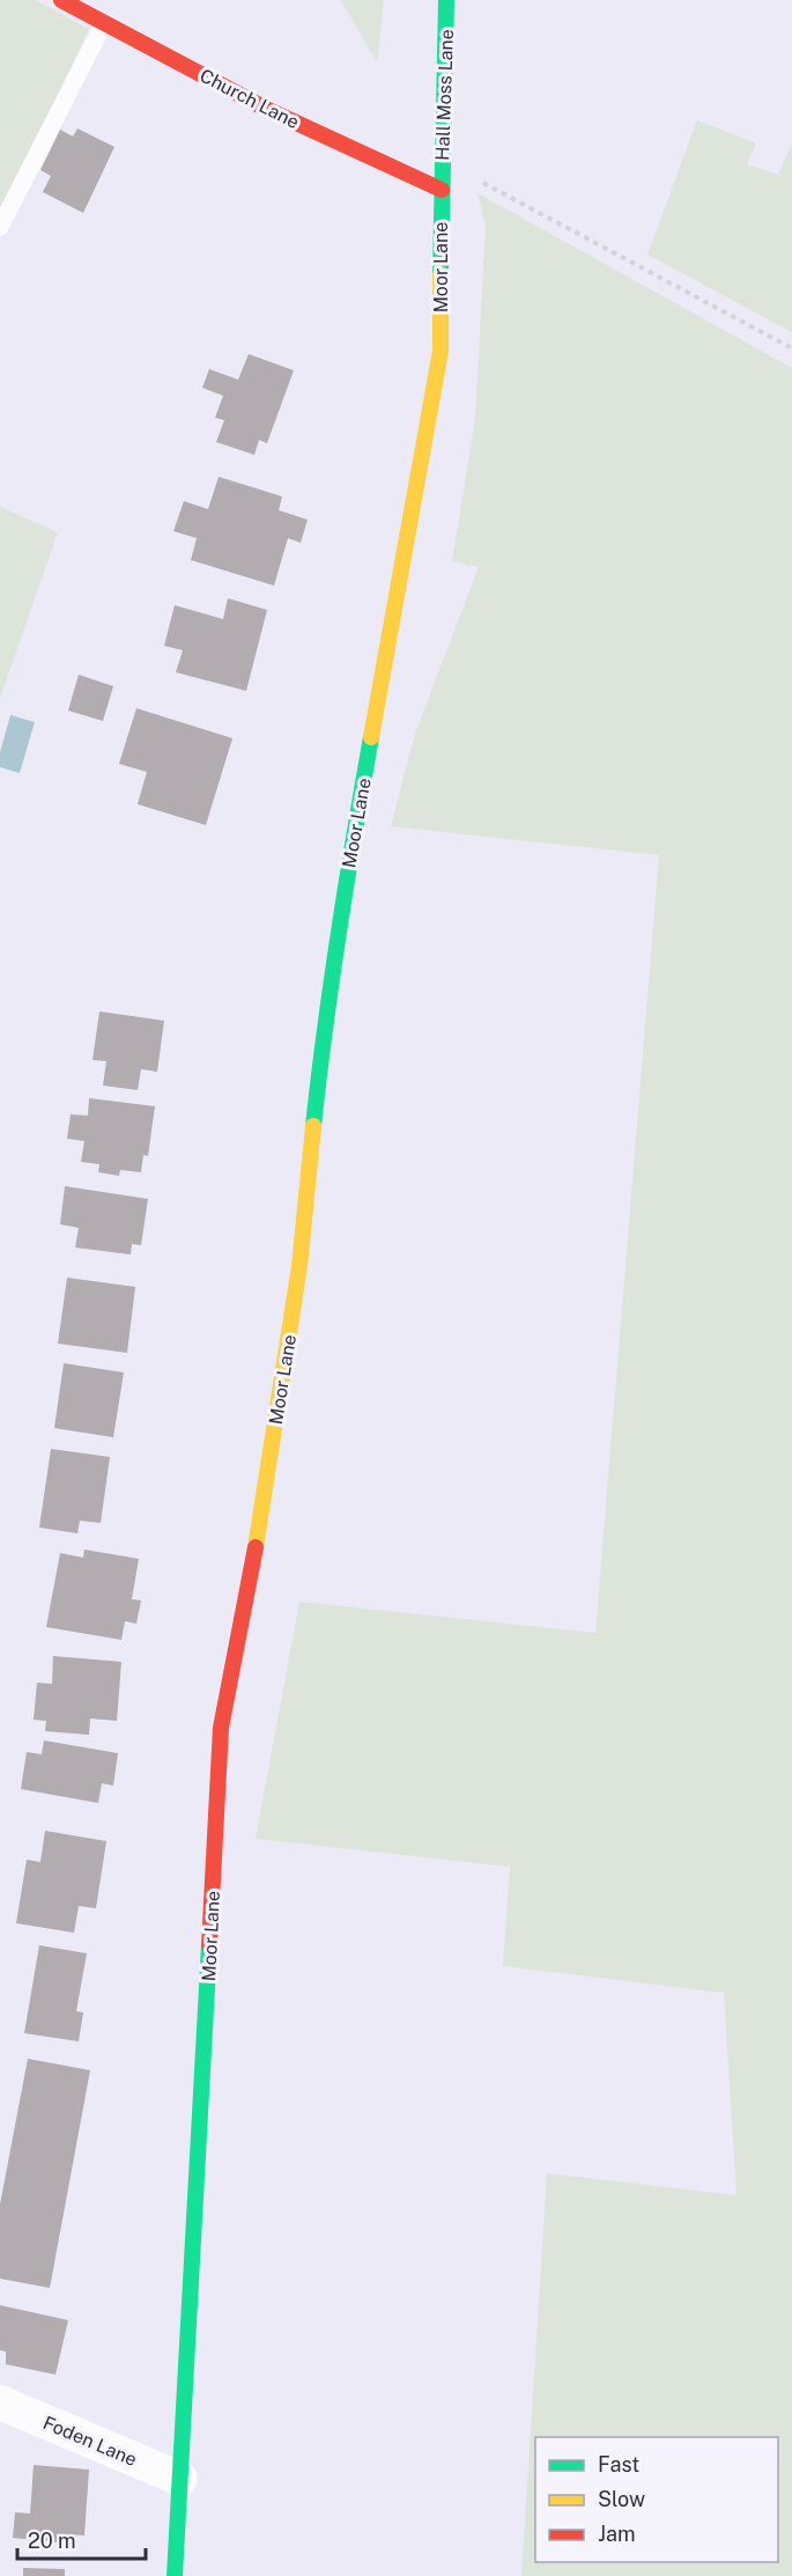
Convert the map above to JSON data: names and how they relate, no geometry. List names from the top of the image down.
{
  "streets": {
    "street": [
      "Hall Moss Lane",
      "Church Lane",
      "Moor Lane",
      "Foden Lane"
    ]
  },
  "crossings": [
    ["Hall Moss Lane", "Church Lane"],
    ["Hall Moss Lane", "Moor Lane"],
    ["Church Lane", "Moor Lane"],
    ["Moor Lane", "Foden Lane"]
  ],
  "legend": ["Fast", "Slow", "Jam"],
  "scale_bar": "20 m"
}
